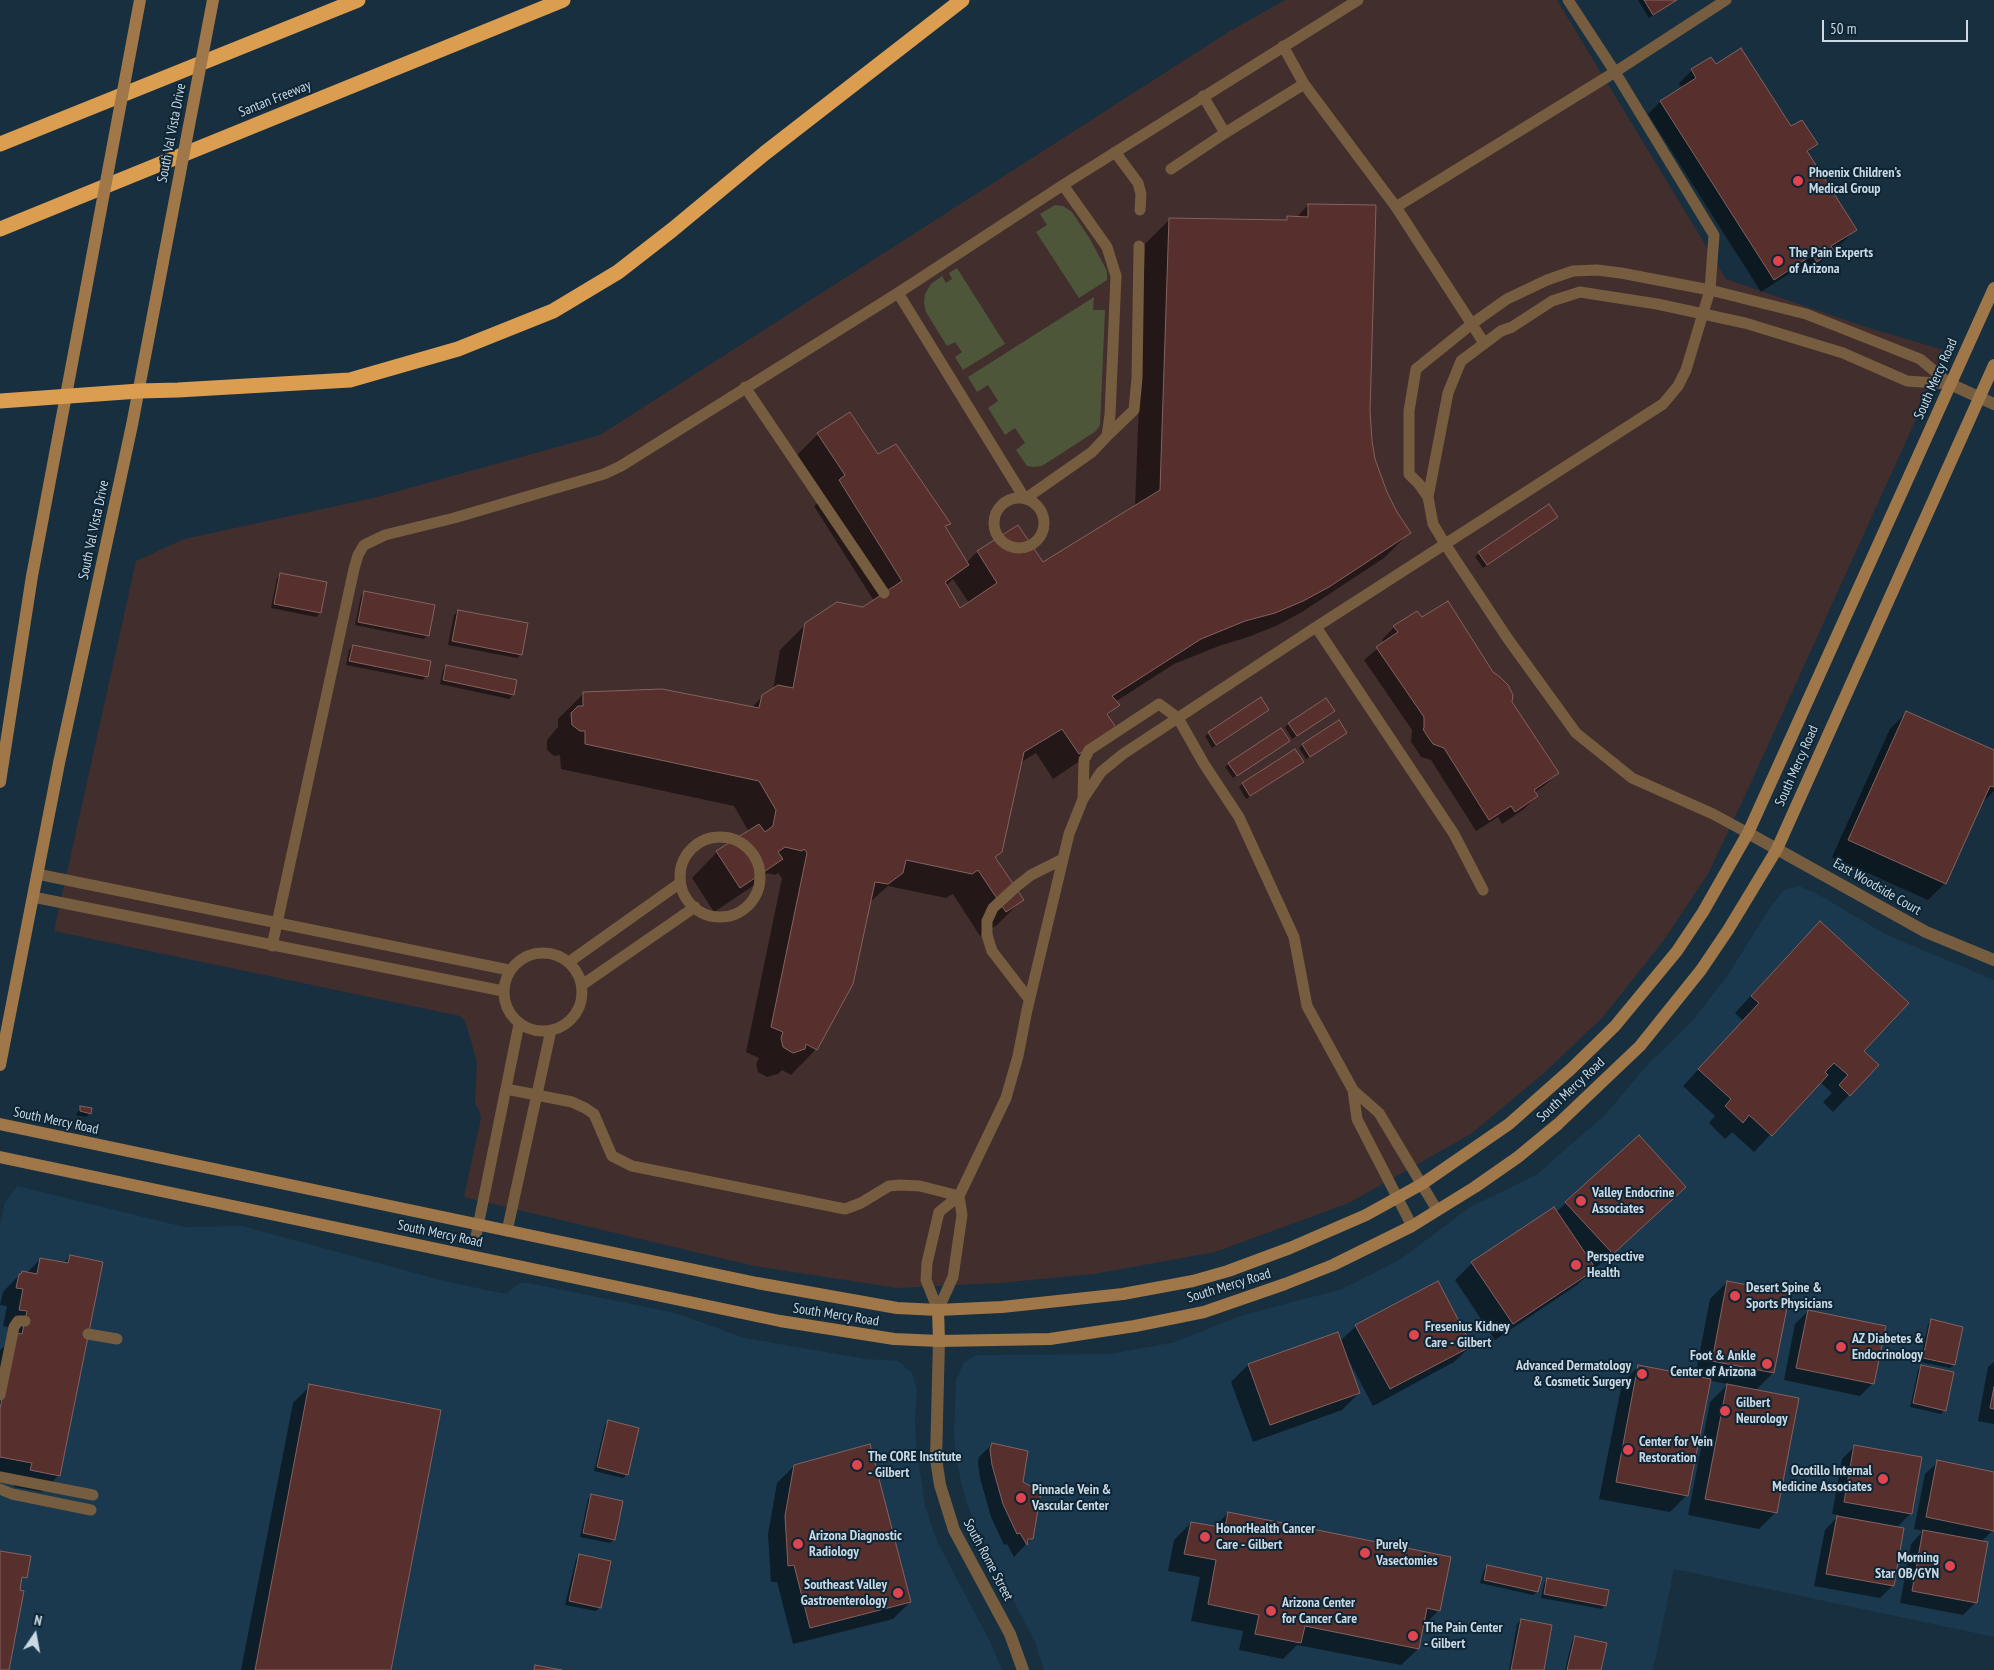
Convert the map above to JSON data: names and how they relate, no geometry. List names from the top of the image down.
{
  "streets": {
    "highway": ["Santan Freeway"],
    "main road": ["South Val Vista Drive", "South Mercy Road"],
    "street": ["East Woodside Court", "South Rome Street"]
  },
  "crossings": [
    ["South Mercy Road", "East Woodside Court"],
    ["South Mercy Road", "South Rome Street"]
  ],
  "places": [
    "Phoenix Children’s Medical Group",
    "The Pain Experts of Arizona",
    "Valley Endocrine Associates",
    "Perspective Health",
    "Desert Spine & Sports Physicians",
    "Fresenius Kidney Care - Gilbert",
    "AZ Diabetes & Endocrinology",
    "Foot & Ankle Center of Arizona",
    "Advanced Dermatology & Cosmetic Surgery",
    "Gilbert Neurology",
    "Center for Vein Restoration",
    "The CORE Institute - Gilbert",
    "Ocotillo Internal Medicine Associates",
    "Pinnacle Vein & Vascular Center",
    "HonorHealth Cancer Care - Gilbert",
    "Arizona Diagnostic Radiology",
    "Purely Vasectomies",
    "Morning Star OB/GYN",
    "Southeast Valley Gastroenterology",
    "Arizona Center for Cancer Care",
    "The Pain Center - Gilbert"
  ],
  "scale_bar": "50 m",
  "north": "top"
}
